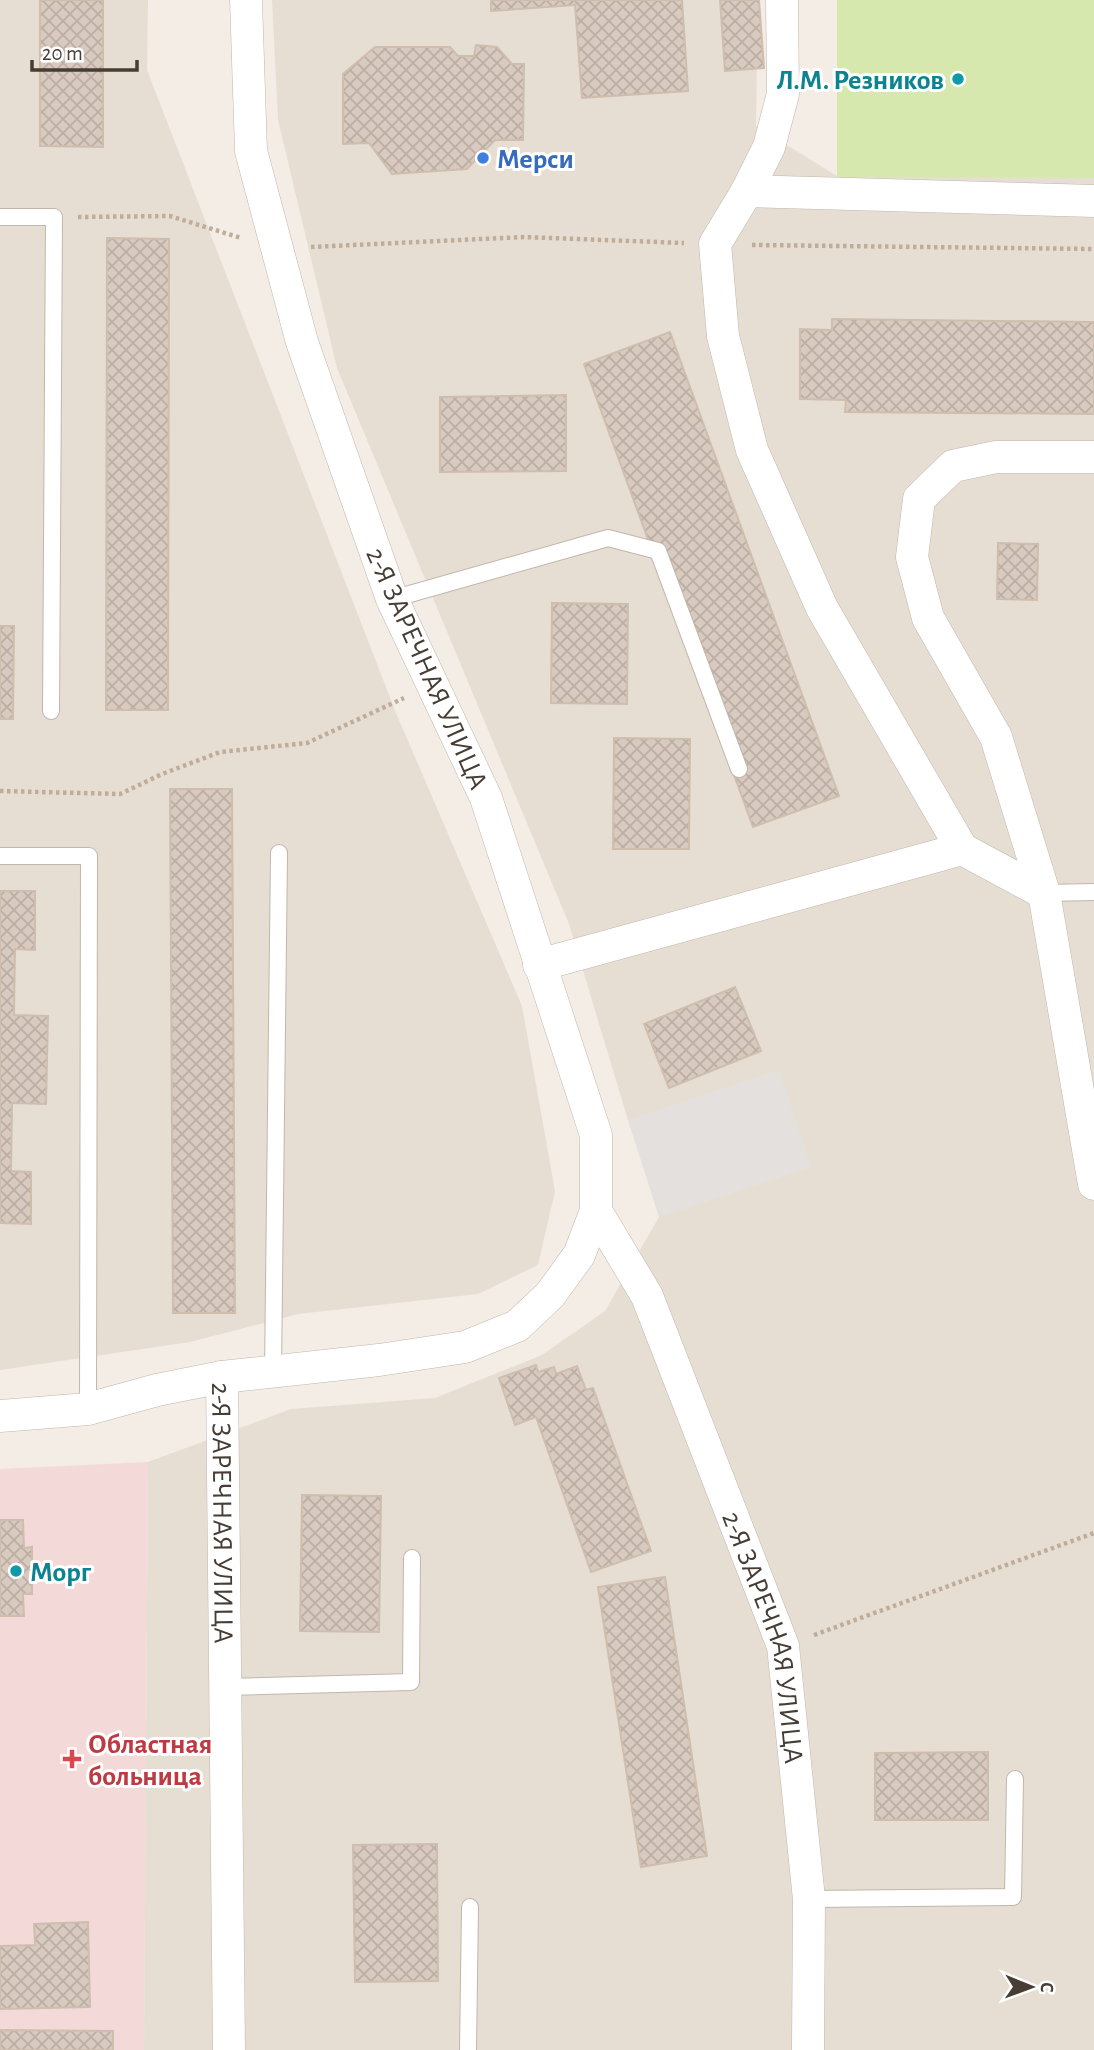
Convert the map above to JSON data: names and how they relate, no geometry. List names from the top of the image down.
{
  "streets": {
    "street": ["2-Я ЗАРЕЧНАЯ УЛИЦА"]
  },
  "places": {
    "other": ["Л.М. Резников", "Мерси", "Морг"],
    "health": ["Областная больница"]
  },
  "scale_bar": "20 m",
  "north": "right"
}
